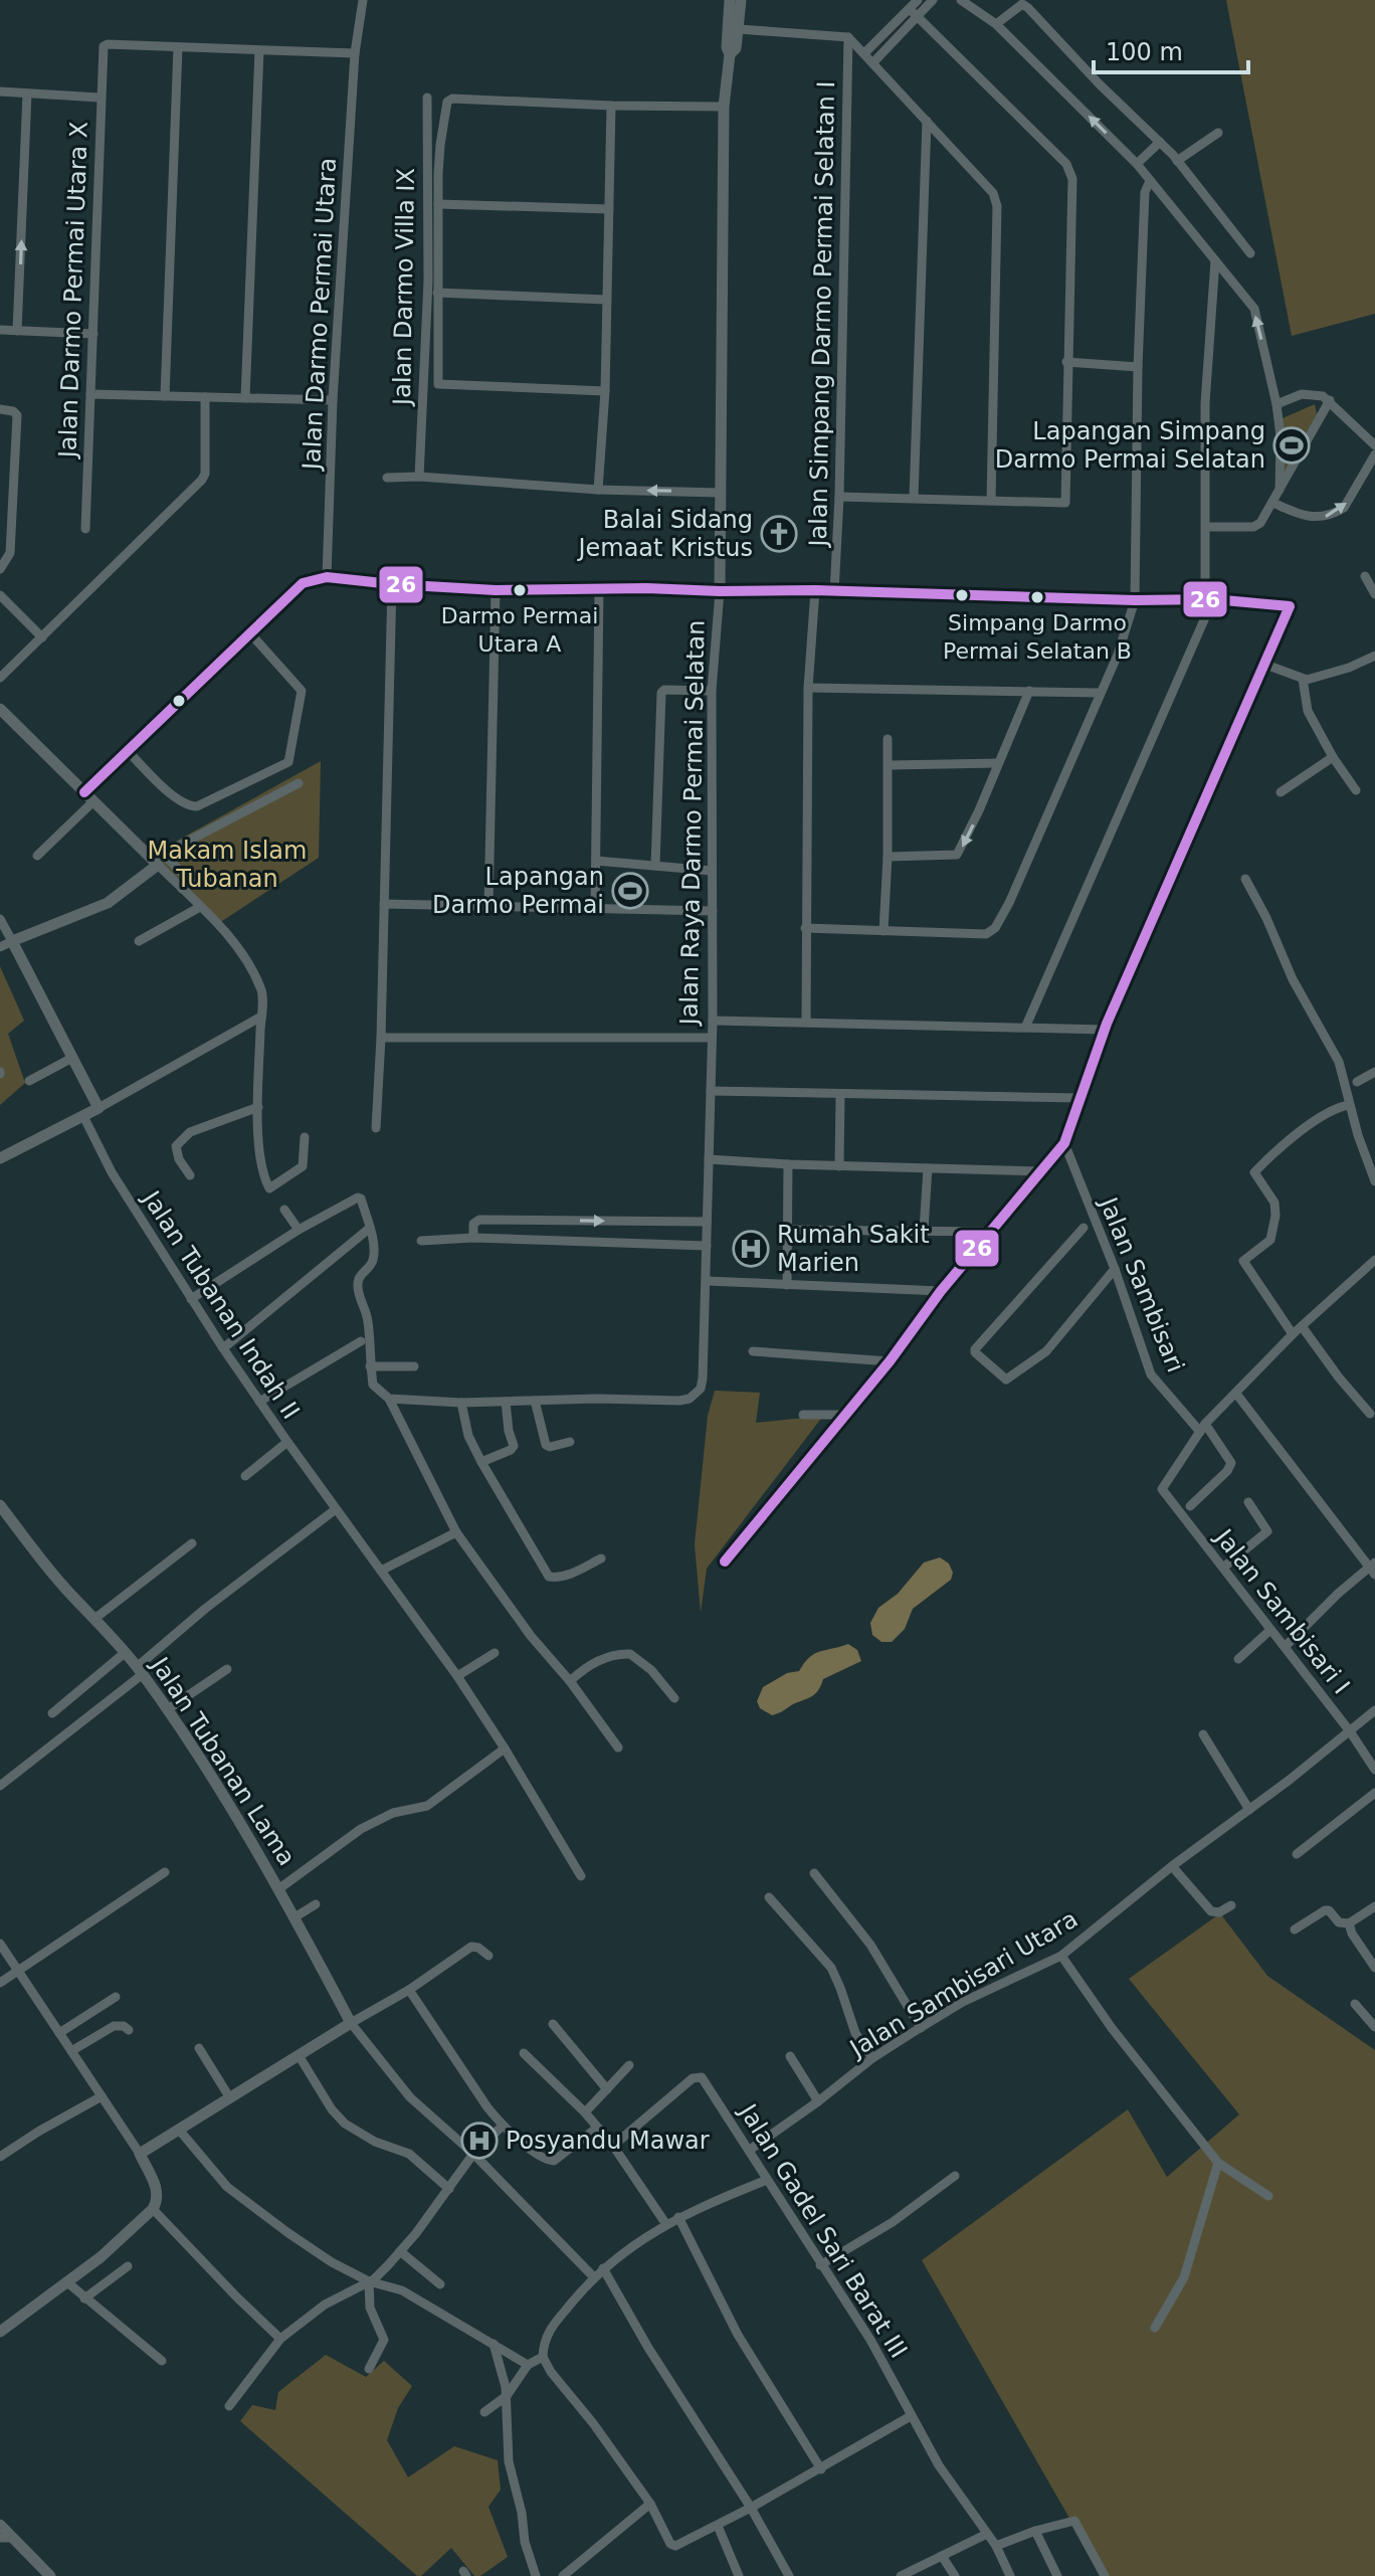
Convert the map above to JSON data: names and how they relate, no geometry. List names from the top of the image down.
{
  "streets": {
    "street": [
      "Jalan Darmo Villa IX",
      "Jalan Darmo Permai Utara X",
      "Jalan Darmo Permai Utara",
      "Jalan Simpang Darmo Permai Selatan I",
      "Jalan Raya Darmo Permai Selatan",
      "Jalan Sambisari",
      "Jalan Tubanan Indah II",
      "Jalan Sambisari I",
      "Jalan Tubanan Lama",
      "Jalan Sambisari Utara",
      "Jalan Gadel Sari Barat III"
    ]
  },
  "crossings": [
    ["Jalan Sambisari", "Jalan Sambisari I"],
    ["Jalan Sambisari I", "Jalan Sambisari Utara"],
    ["Jalan Sambisari Utara", "Jalan Gadel Sari Barat III"]
  ],
  "parks": ["Makam Islam Tubanan"],
  "places": {
    "sports": ["Lapangan Simpang Darmo Permai Selatan", "Lapangan Darmo Permai"],
    "church": ["Balai Sidang Jemaat Kristus"],
    "other": ["Darmo Permai Utara A", "Simpang Darmo Permai Selatan B"],
    "hospital": ["Rumah Sakit Marien", "Posyandu Mawar"]
  },
  "lines": ["transit line 26"],
  "scale_bar": "100 m"
}
